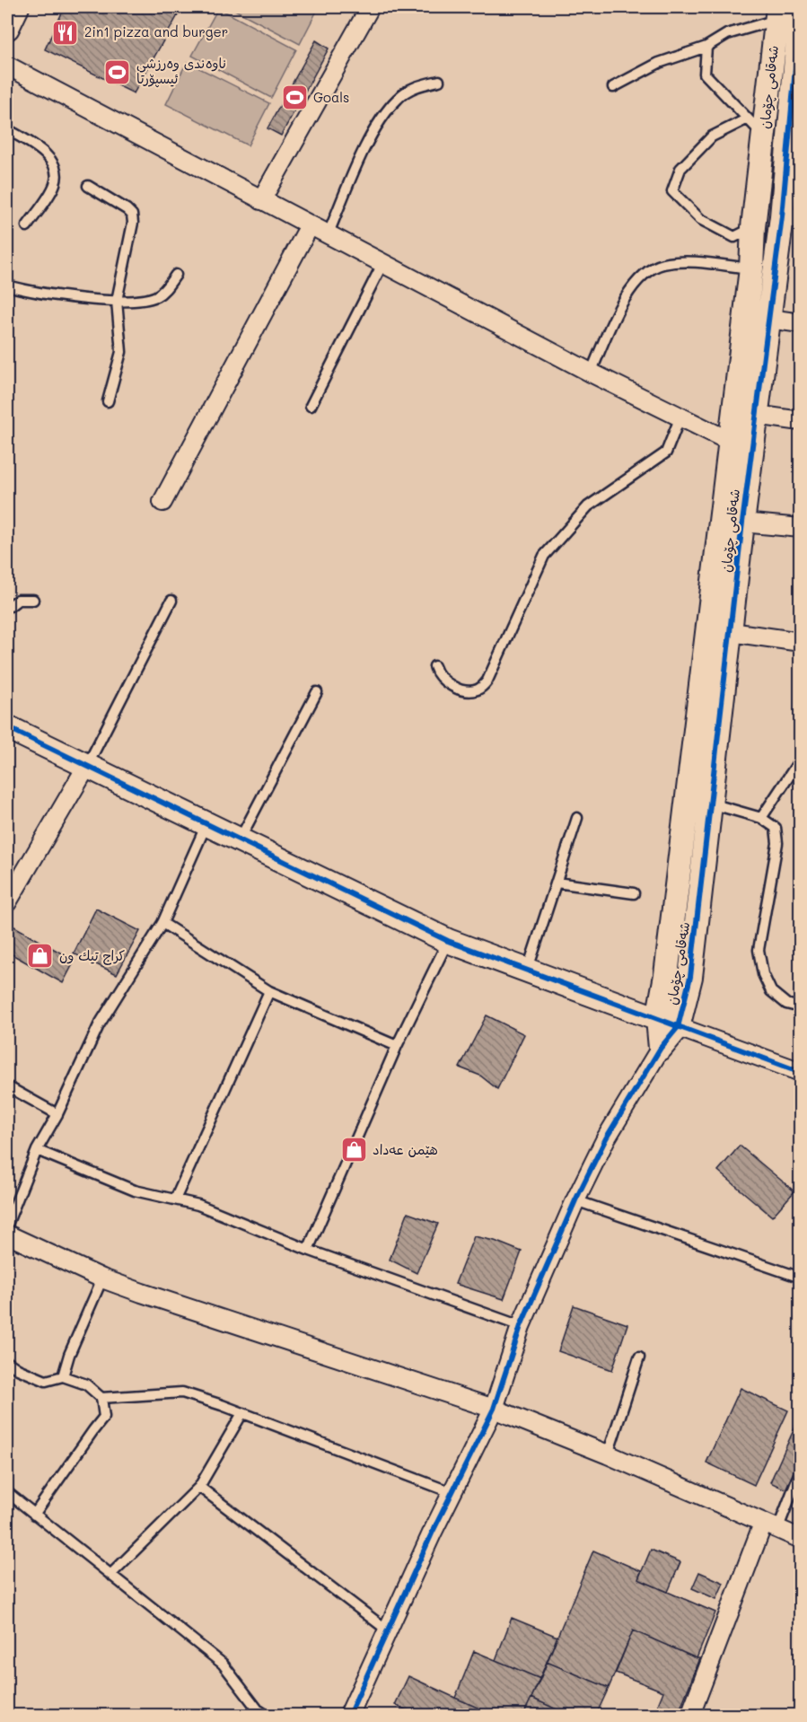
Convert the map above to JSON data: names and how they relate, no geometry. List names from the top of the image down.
{
  "streets": {
    "street": ["شەقامی چۆمان"]
  },
  "places": {
    "restaurant": ["2in1 pizza and burger"],
    "sports": ["ناوەندی وەرزشی ئیسپۆرتا", "Goals"],
    "shop": ["كراج تيك ون", "هێمن عەداد"]
  }
}
